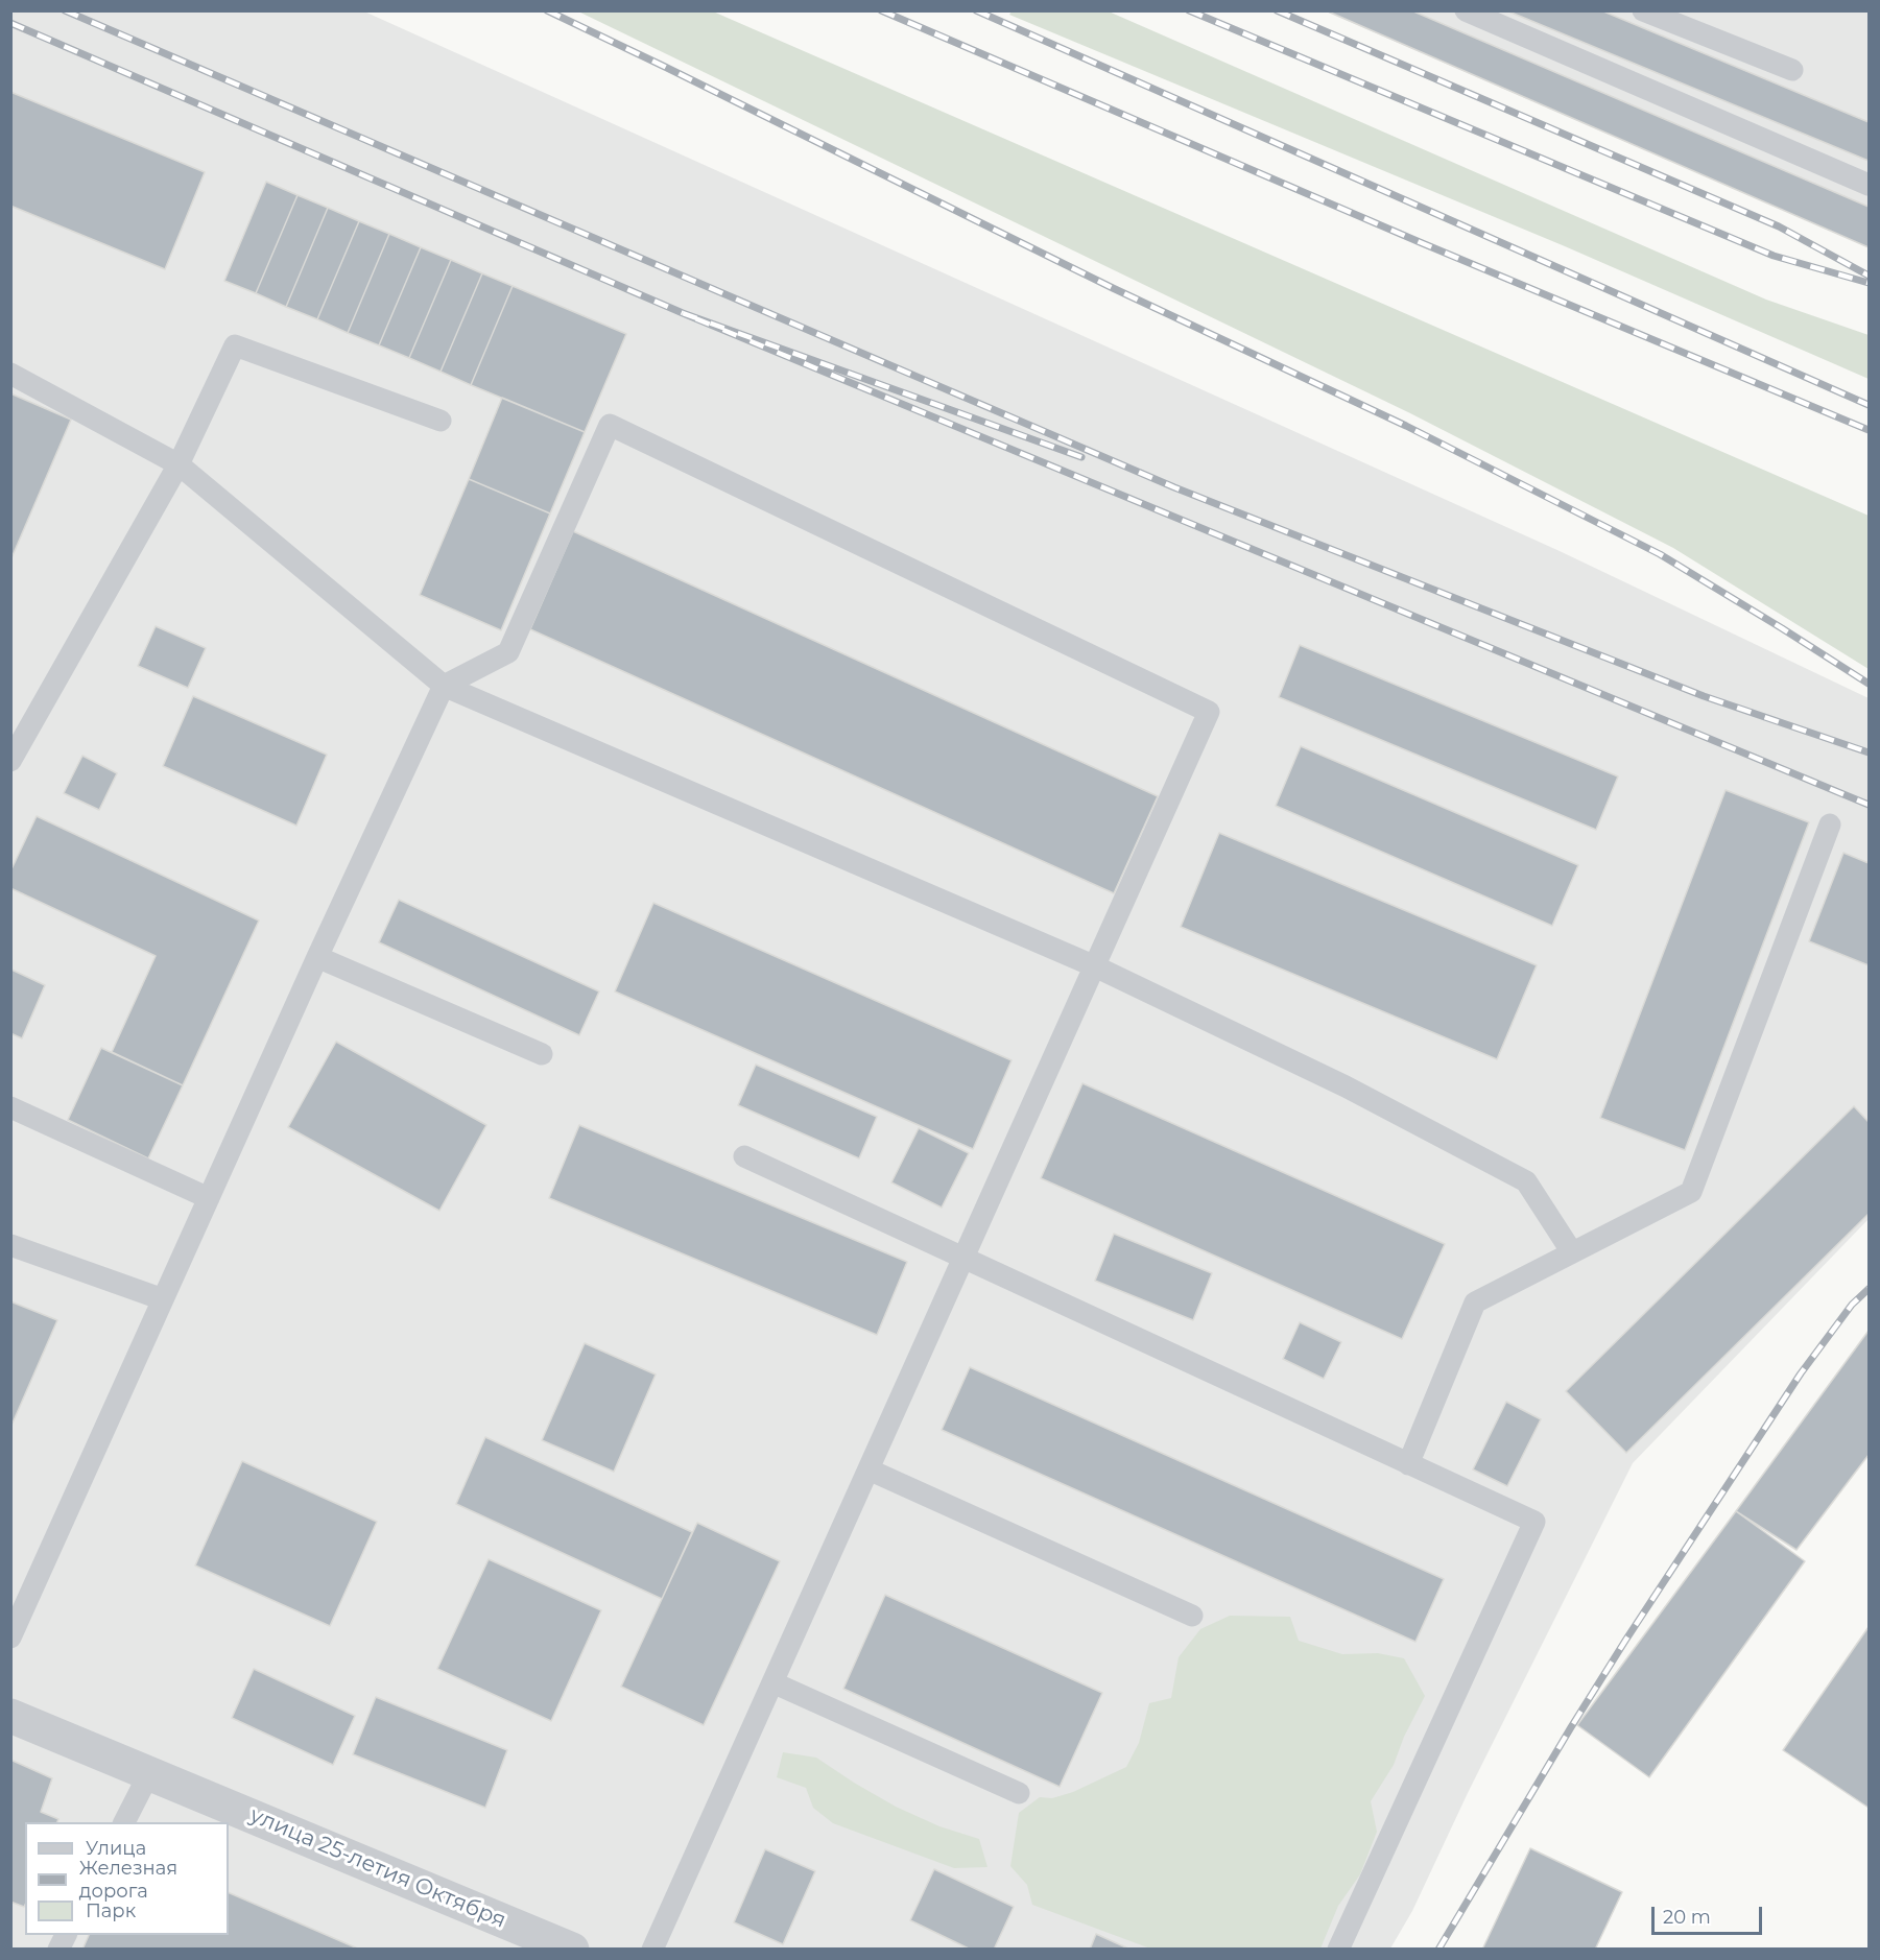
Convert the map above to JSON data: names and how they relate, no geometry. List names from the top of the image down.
{
  "streets": {
    "street": ["улица 25-летия Октября"]
  },
  "legend": ["Улица", "Железная дорога", "Парк"],
  "scale_bar": "20 m"
}
